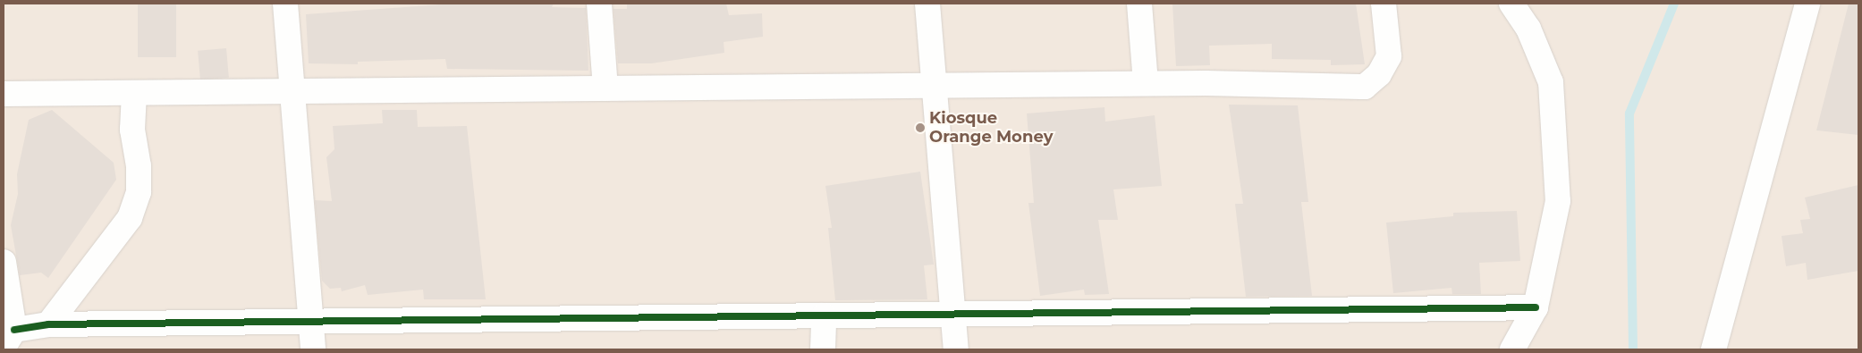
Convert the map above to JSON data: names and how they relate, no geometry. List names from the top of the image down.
{
  "places": ["Kiosque Orange Money"]
}
